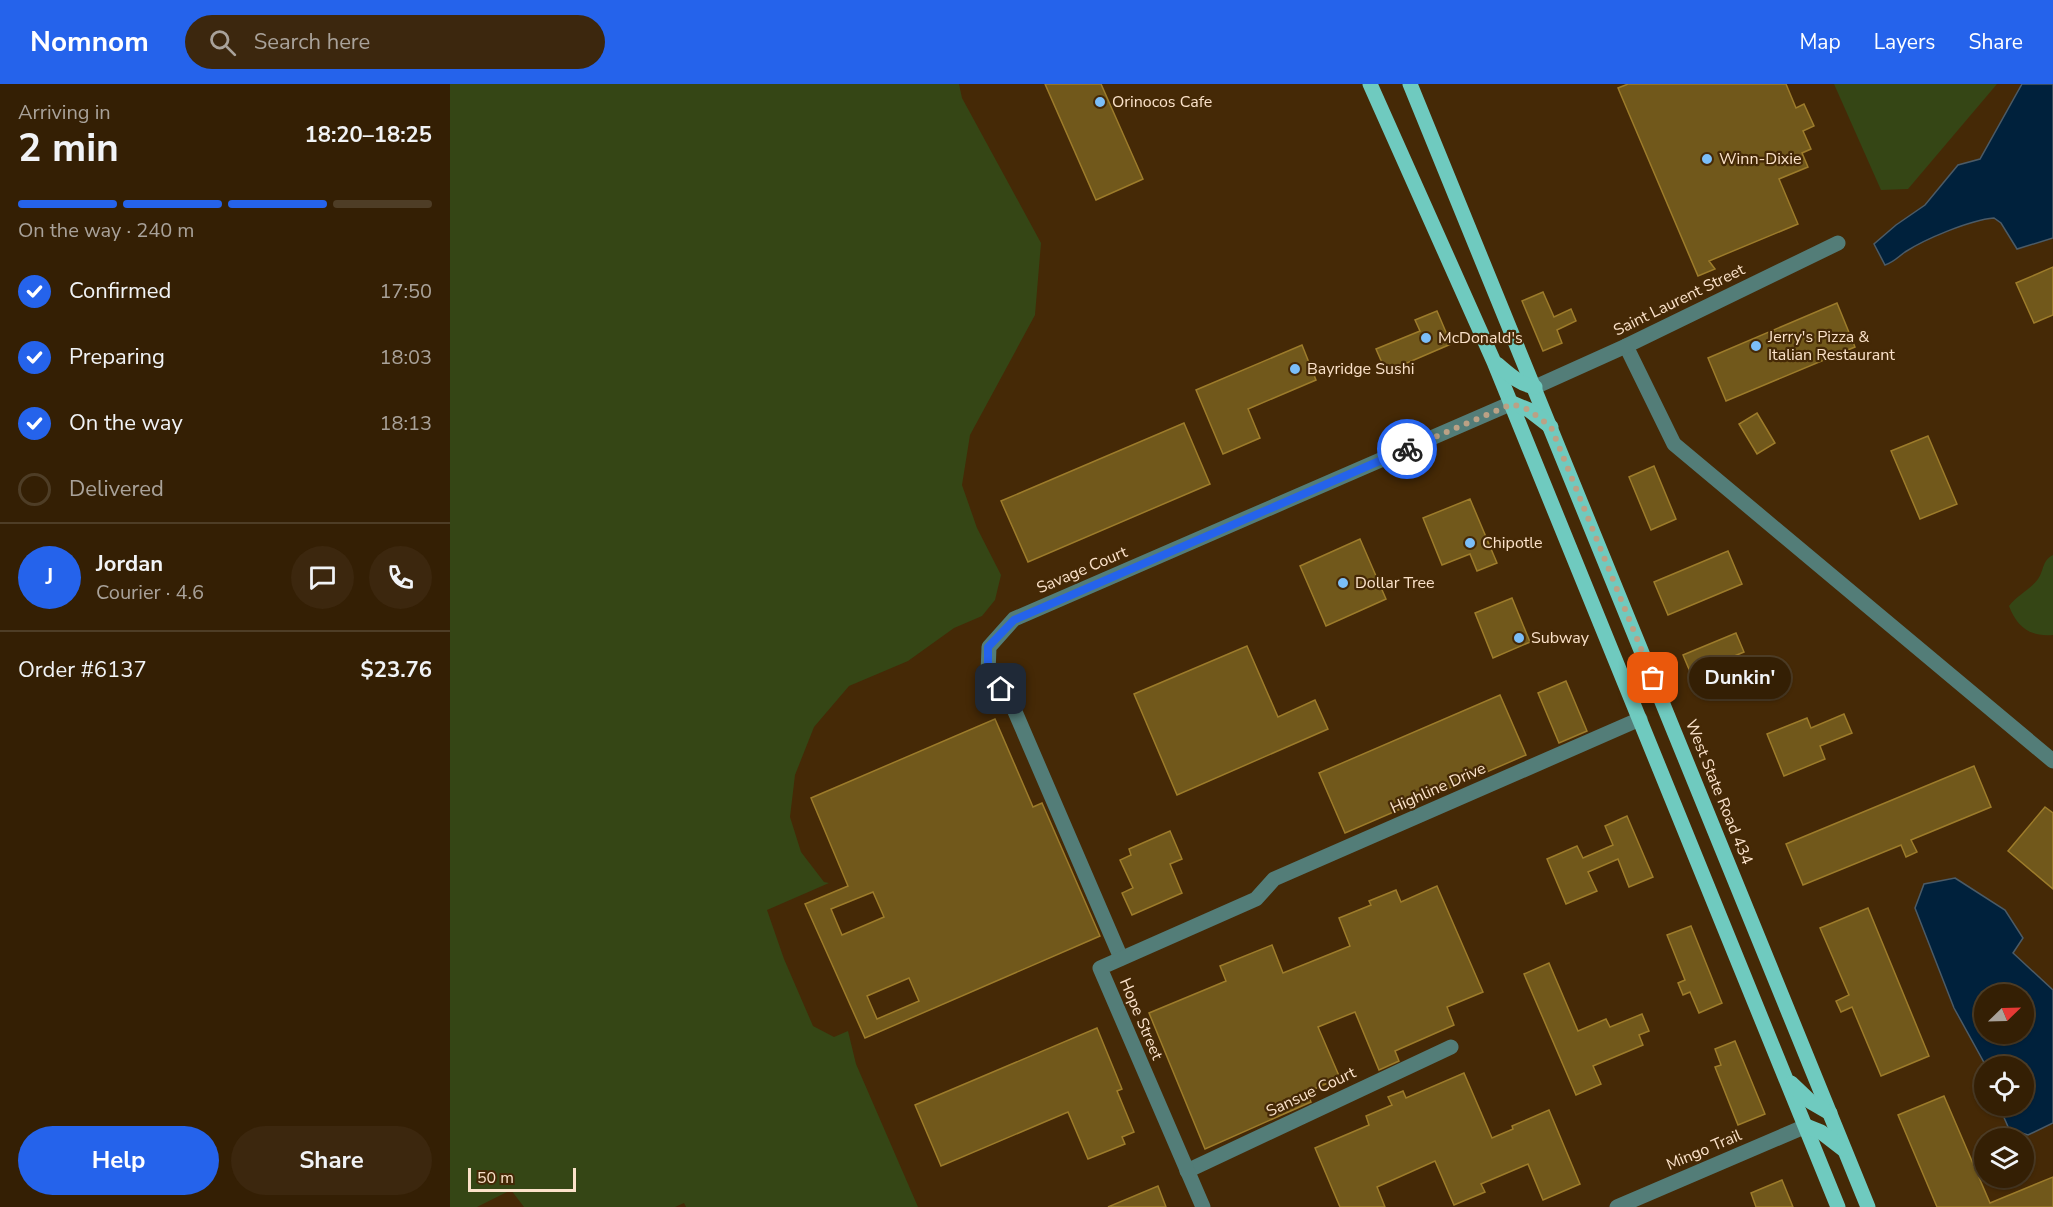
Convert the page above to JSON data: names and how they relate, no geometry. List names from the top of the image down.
{
  "streets": {
    "main road": ["West State Road 434"],
    "street": [
      "Saint Laurent Street",
      "Savage Court",
      "Highline Drive",
      "Hope Street",
      "Sansue Court",
      "Mingo Trail"
    ]
  },
  "crossings": [
    ["Saint Laurent Street", "West State Road 434"],
    ["Savage Court", "Hope Street"],
    ["Highline Drive", "Hope Street"],
    ["Hope Street", "Sansue Court"]
  ],
  "places": [
    "Orinocos Cafe",
    "Winn-Dixie",
    "McDonald's",
    "Jerry's Pizza & Italian Restaurant",
    "Bayridge Sushi",
    "Chipotle",
    "Dollar Tree",
    "Subway",
    "Dunkin'"
  ],
  "scale_bar": "50 m",
  "north": "top right",
  "page": {
    "header": "Nomnom",
    "search": "Search here",
    "nav": ["Map", "Layers", "Share"],
    "heading": ["2 min", "Arriving in", "18:20–18:25"],
    "panel": [
      "Jordan",
      "Courier · 4.6",
      "Order #6137",
      "$23.76"
    ],
    "bar": "On the way · 240 m",
    "list": [
      ["Confirmed", "17:50"],
      ["Preparing", "18:03"],
      ["On the way", "18:13"],
      "Delivered"
    ],
    "round": "J",
    "bubble": "Dunkin'",
    "buttons": ["Help", "Share"],
    "scale": "50 m"
  }
}
